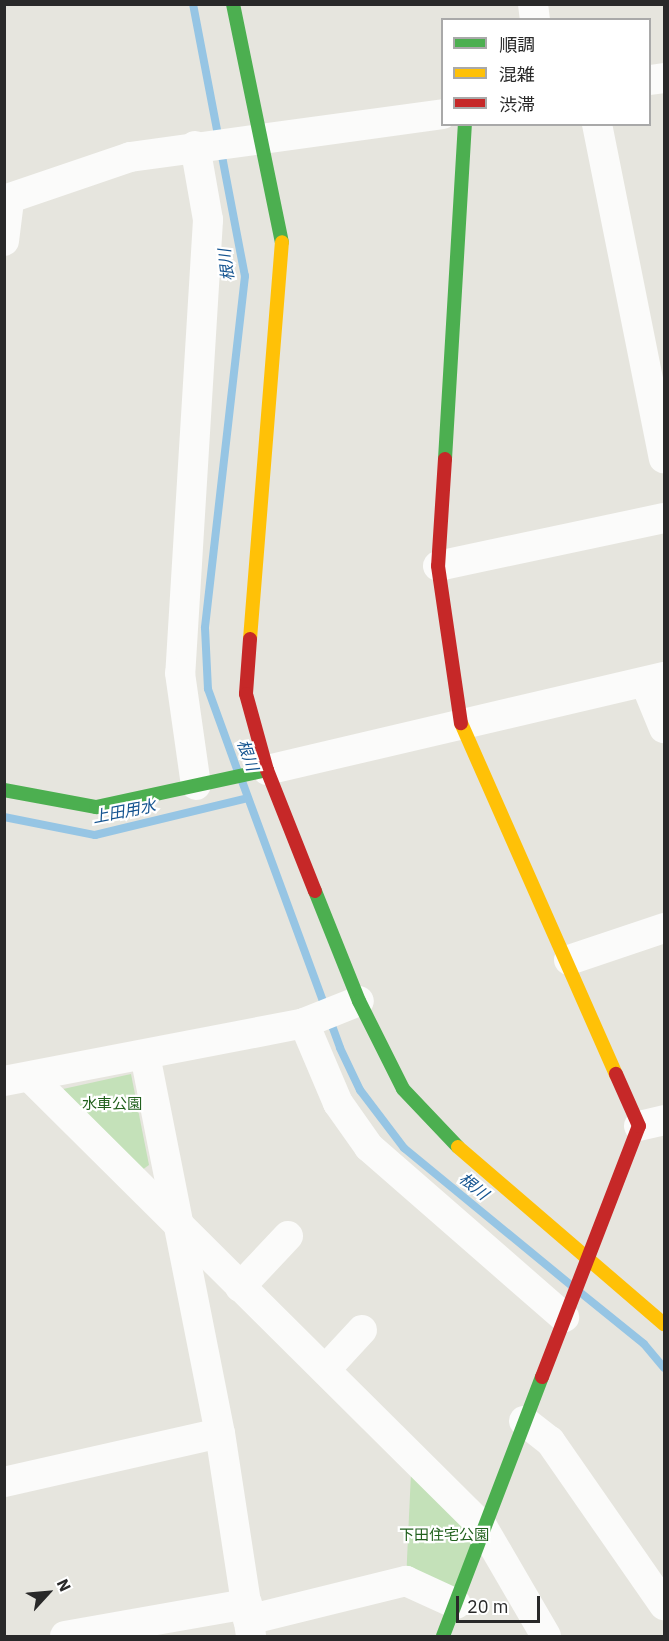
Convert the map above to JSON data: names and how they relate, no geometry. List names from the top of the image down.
{
  "water": ["根川", "上田用水"],
  "parks": ["水車公園", "下田住宅公園"],
  "legend": ["順調", "混雑", "渋滞"],
  "scale_bar": "20 m",
  "north": "top right"
}
